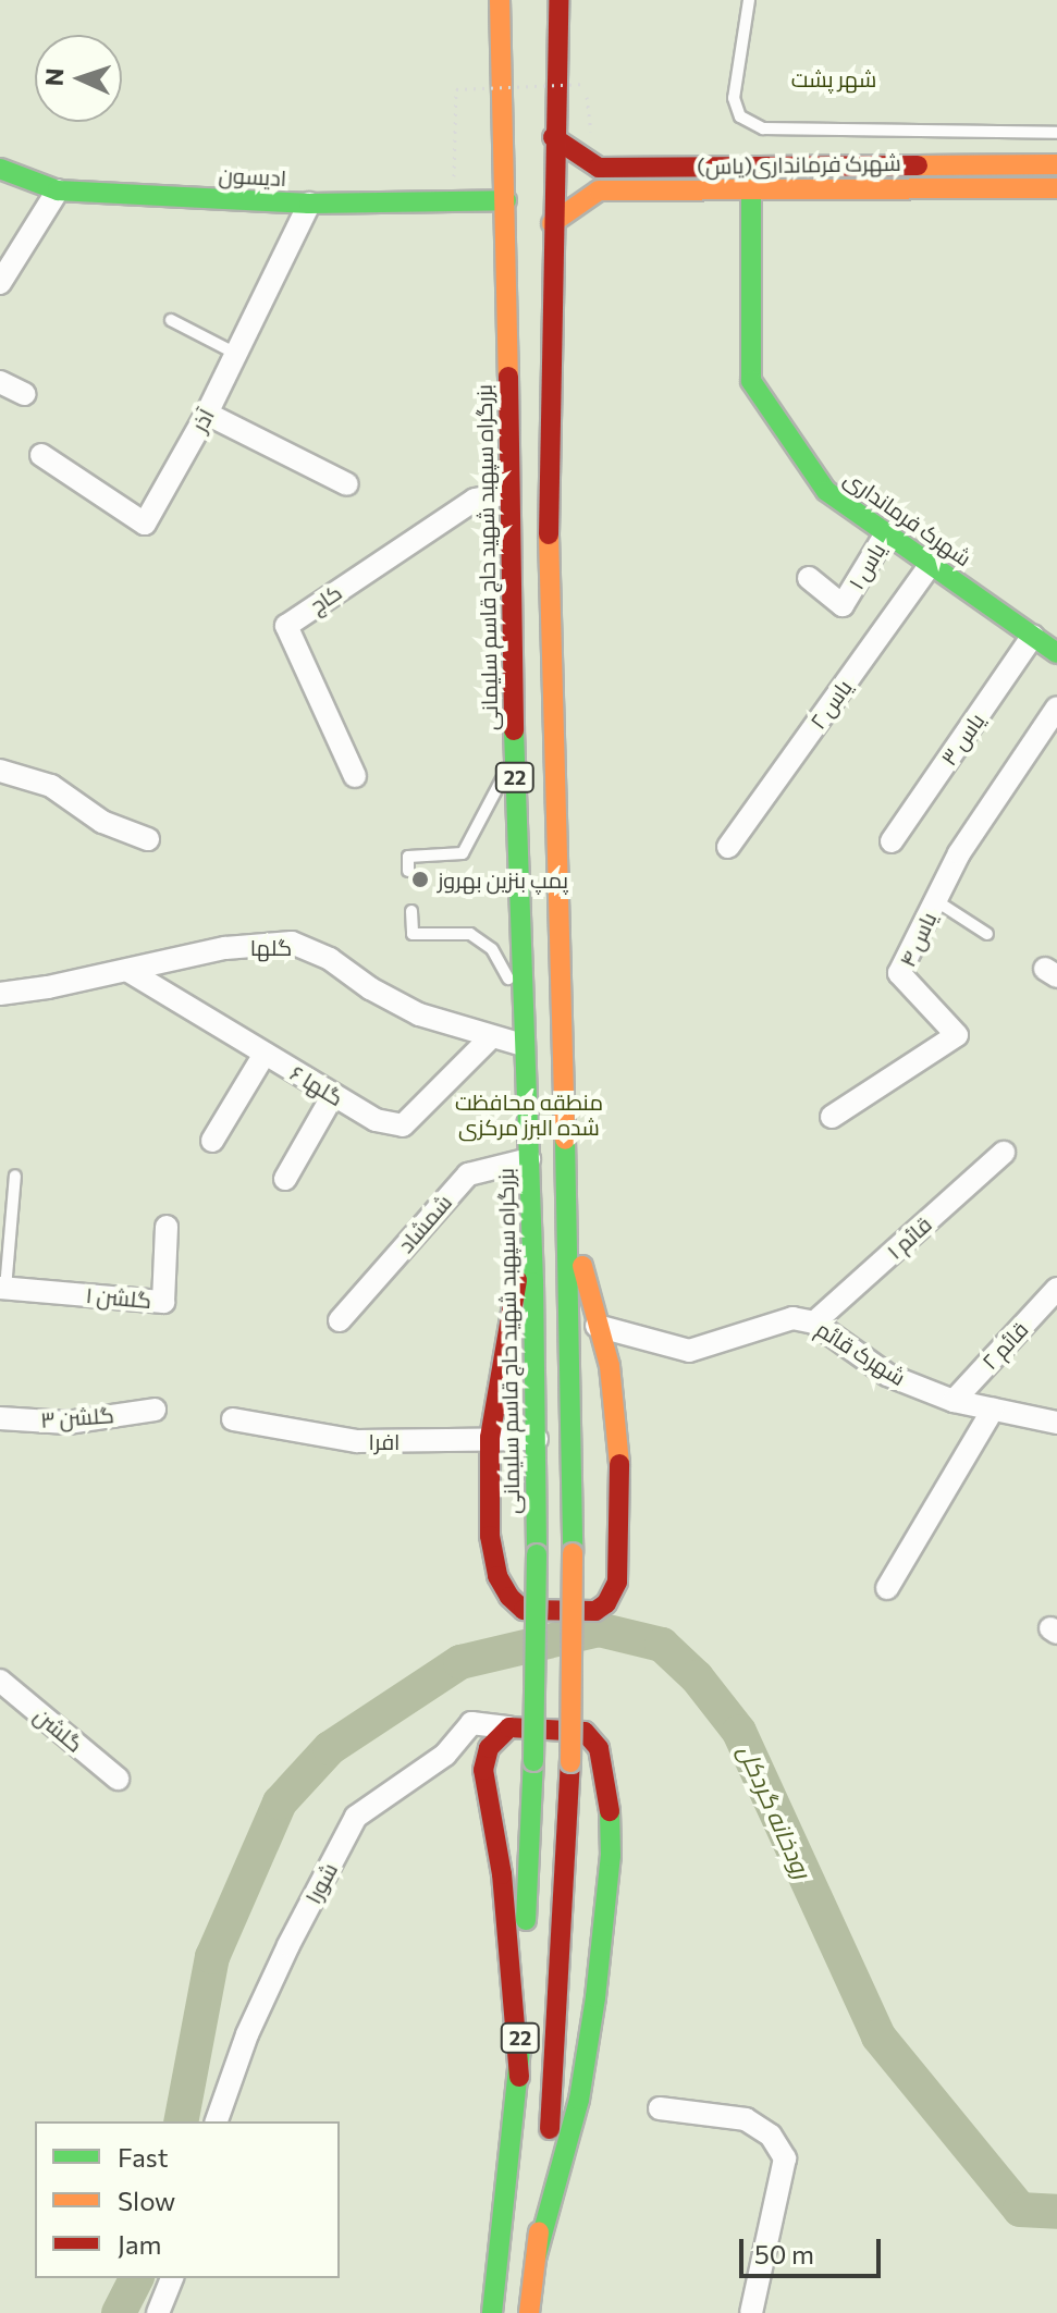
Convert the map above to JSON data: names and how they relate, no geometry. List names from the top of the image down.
{
  "streets": {
    "main road": [
      "شهرک فرمانداری(یاس)",
      "ادیسون",
      "شهرک فرمانداری",
      "بزرگراه سپهبد شهید حاج قاسم سلیمانی",
      "22"
    ],
    "street": [
      "آذر",
      "یاس ۱",
      "کاج",
      "یاس ۲",
      "یاس ۳",
      "یاس ۴",
      "گلها",
      "گلها ۶",
      "شمشاد",
      "قائم ۱",
      "گلشن ۱",
      "قائم ۲",
      "شهرک قائم",
      "گلشن ۳",
      "افرا",
      "گلشن",
      "شورا"
    ]
  },
  "crossings": [
    ["شهرک فرمانداری(یاس)", "شهرک فرمانداری"],
    ["شهرک فرمانداری(یاس)", "22"],
    ["ادیسون", "آذر"],
    ["ادیسون", "بزرگراه سپهبد شهید حاج قاسم سلیمانی"],
    ["شهرک فرمانداری", "یاس ۱"],
    ["شهرک فرمانداری", "یاس ۲"],
    ["شهرک فرمانداری", "یاس ۳"],
    ["بزرگراه سپهبد شهید حاج قاسم سلیمانی", "کاج"],
    ["بزرگراه سپهبد شهید حاج قاسم سلیمانی", "گلها"],
    ["بزرگراه سپهبد شهید حاج قاسم سلیمانی", "شمشاد"],
    ["بزرگراه سپهبد شهید حاج قاسم سلیمانی", "افرا"],
    ["22", "شهرک قائم"],
    ["گلها", "گلها ۶"],
    ["قائم ۱", "شهرک قائم"],
    ["قائم ۲", "شهرک قائم"]
  ],
  "water": ["رودخانه گردکل"],
  "parks": ["شهر پشت", "منطقه محافظت شده البرز مرکزی"],
  "places": ["پمپ بنزین بهروز"],
  "legend": ["Fast", "Slow", "Jam"],
  "scale_bar": "50 m",
  "north": "left"
}
